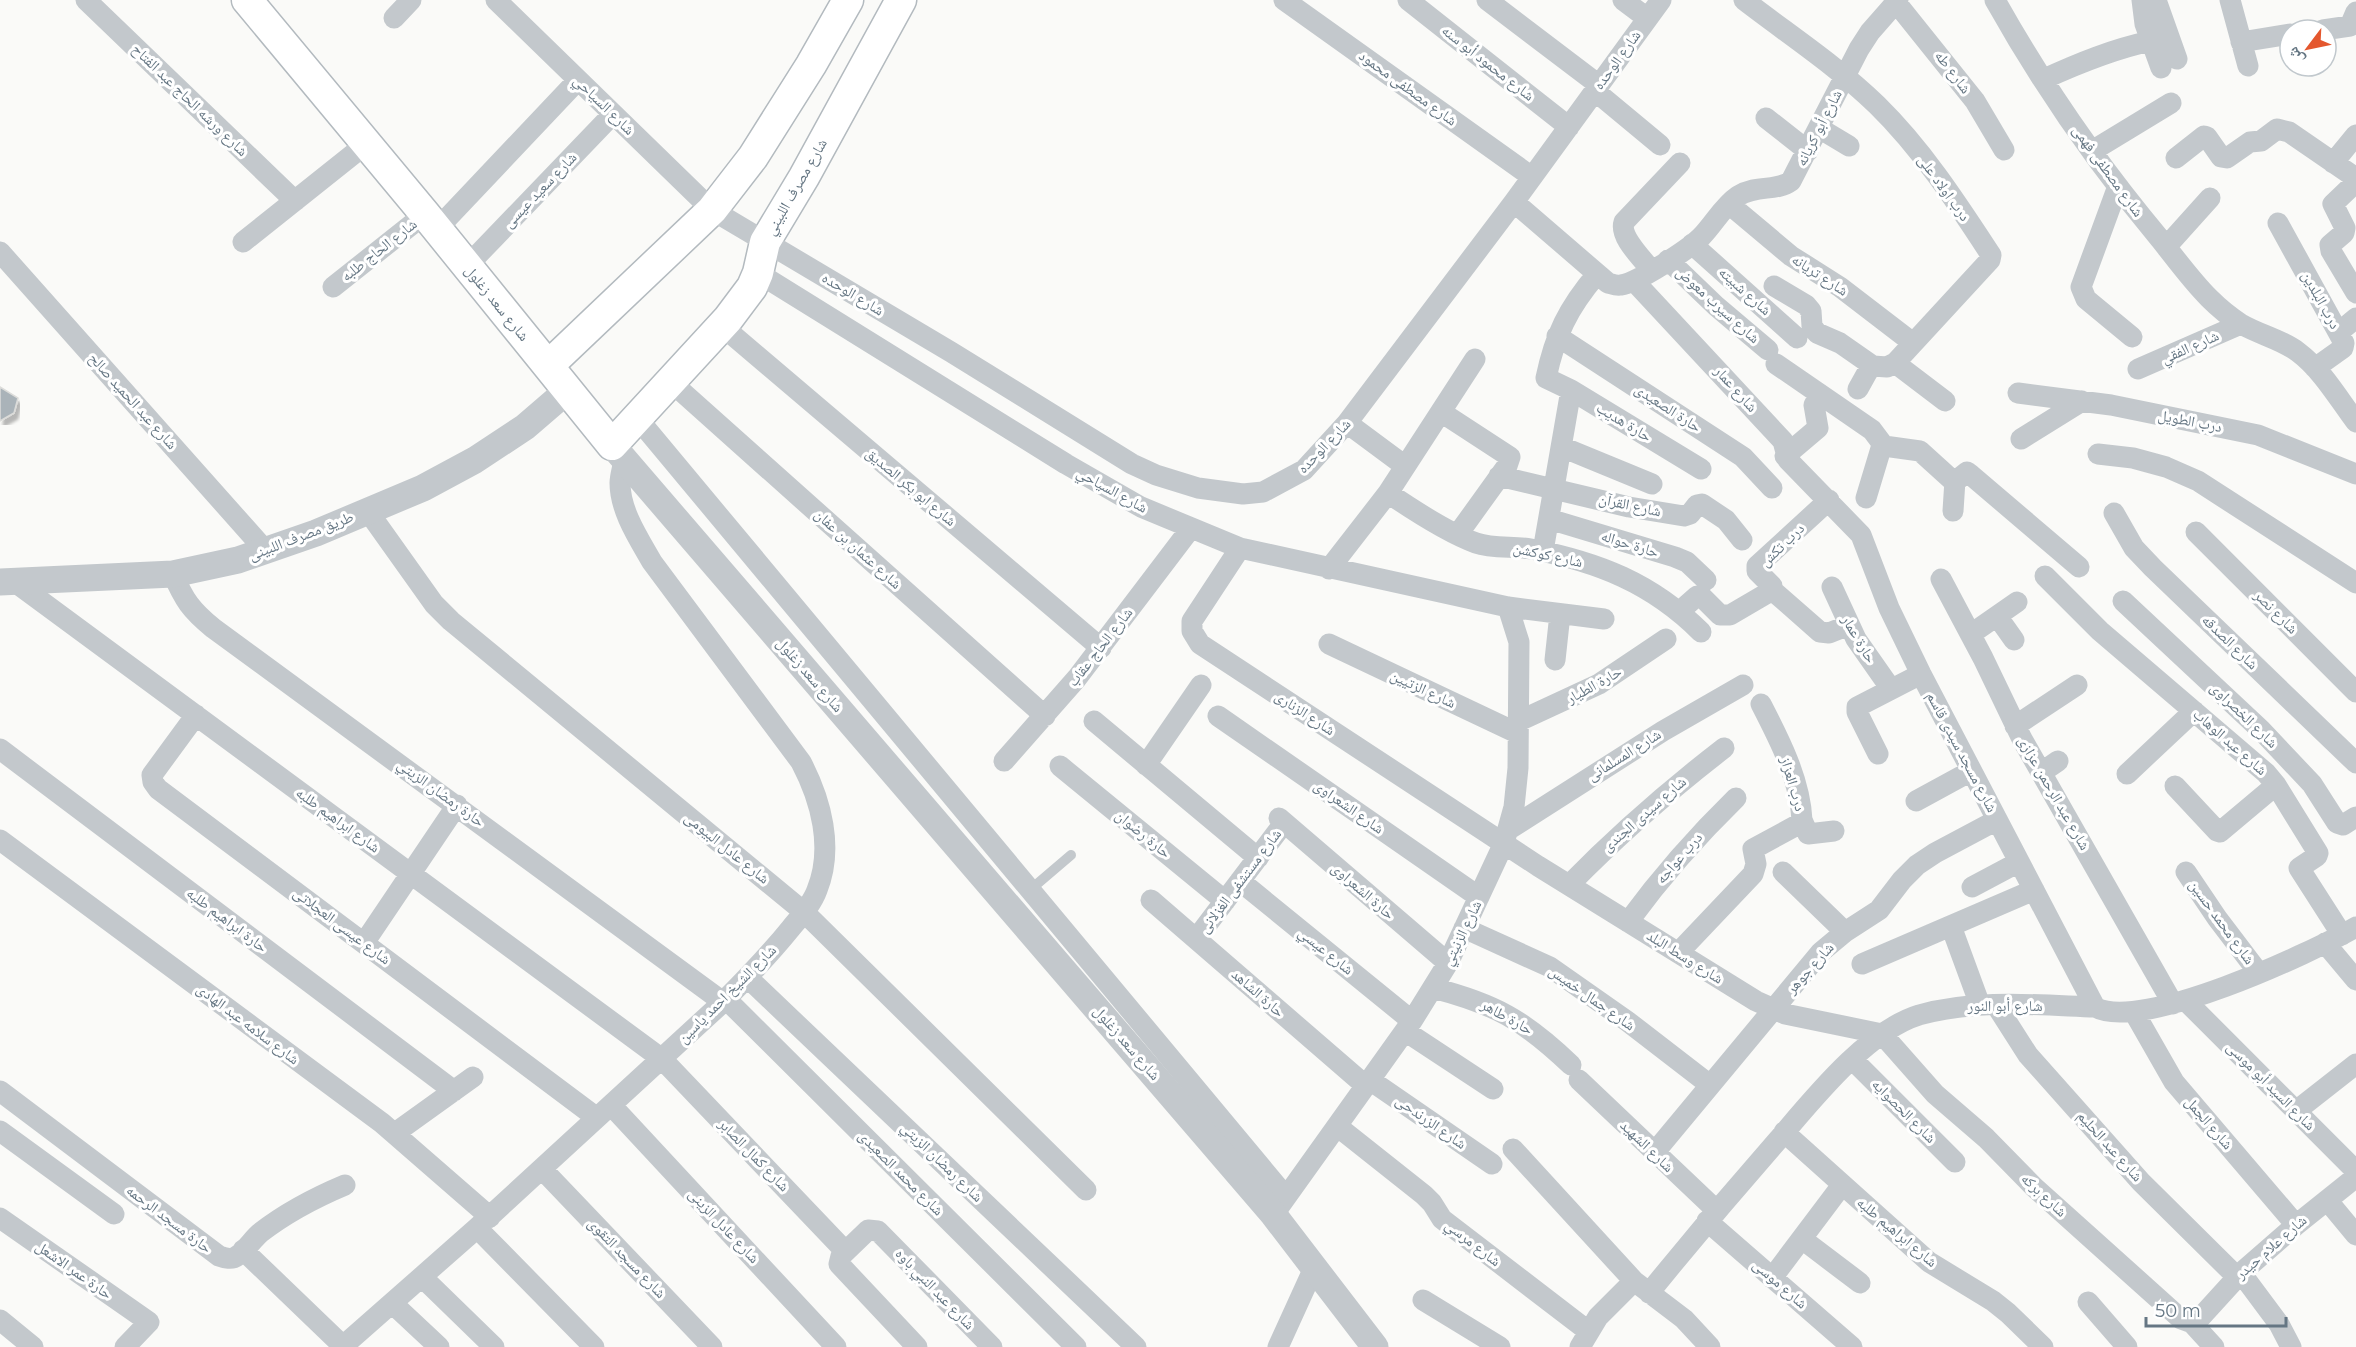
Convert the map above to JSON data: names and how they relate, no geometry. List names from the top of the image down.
{
  "streets": {
    "main road": ["شارع مصرف اللبيني", "شارع سعد زغلول"],
    "street": [
      "شارع الوحده",
      "شارع محمود أبو سنه",
      "شارع طه",
      "شارع مصطفى محمود",
      "شارع ورشه الحاج عبد الفتاح",
      "شارع السياحي",
      "شارع أبو كريانه",
      "شارع مصطفى فهمى",
      "درب اولاد على",
      "شارع سعيد عيسى",
      "شارع الحاج طلبه",
      "شارع تريانه",
      "شارع شبيته",
      "درب البلدين",
      "شارع سيرب معوض",
      "شارع الفقي",
      "شارع عمار",
      "شارع عبد الحميد صالح",
      "حارة الصعيدى",
      "درب الطويل",
      "حارة هديب",
      "شارع ابو بكر الصديق",
      "شارع القرآن",
      "طريق مصرف اللبينى",
      "حارة حواله",
      "درب تكش",
      "شارع عثمان بن عفان",
      "شارع كوكشن",
      "شارع نصر",
      "حارة عمار",
      "شارع الصدقه",
      "شارع الحاج عقاب",
      "حارة الطيار",
      "شارع الزتيين",
      "شارع الزنارى",
      "شارع الخصراوى",
      "شارع عبد الوهاب",
      "شارع مسجد سيدى قاسم",
      "شارع المسلمانى",
      "درب العزاز",
      "حارة رمضان الزيتي",
      "شارع عبد الرحمن عزازى",
      "شارع الشعراوى",
      "شارع سيدى الجندى",
      "شارع ابراهيم طلبه",
      "حارة رضوان",
      "شارع عادل البيومى",
      "درب عواجه",
      "شارع مستشفى الغزلانى",
      "حارة الشعراوى",
      "حارة ابراهيم طلبه",
      "شارع محمد حسين",
      "شارع عيسى العجلاتى",
      "شارع الزنيتي",
      "شارع عيسي",
      "شارع وسط البلد",
      "شارع جوهر",
      "حارة الشاهد",
      "شارع الشيخ احمد ياسين",
      "شارع جمال خميس",
      "شارع أبو النور",
      "حارة طاهر",
      "شارع سلامه عبد الهادى",
      "شارع السيد أبو موسى",
      "شارع الحصوايه",
      "شارع الزرندحى",
      "شارع الجمل",
      "شارع الشهيد",
      "شارع عبد الحليم",
      "شارع كمال الصابر",
      "شارع رمضان الزيتي",
      "شارع محمد الصعيدى",
      "شارع بركه",
      "حارة مسجد الرحمه",
      "شارع عادل الزينى",
      "شارع مرسي",
      "شارع علام حيدر",
      "شارع مسجد التقوى",
      "حارة عمر الاشعل",
      "شارع موسى",
      "شارع عبد النبي باوه"
    ]
  },
  "crossings": [
    ["شارع الوحده", "شارع محمود أبو سنه"],
    ["شارع الوحده", "شارع مصطفى محمود"],
    ["شارع الوحده", "شارع السياحي"],
    ["شارع الوحده", "شارع مصرف اللبيني"],
    ["شارع طه", "شارع أبو كريانه"],
    ["شارع السياحي", "شارع مصرف اللبيني"],
    ["شارع السياحي", "شارع سعيد عيسى"],
    ["شارع السياحي", "شارع الحاج طلبه"],
    ["شارع السياحي", "شارع الحاج عقاب"],
    ["شارع السياحي", "شارع الزنارى"],
    ["شارع السياحي", "شارع الزنيتي"],
    ["شارع أبو كريانه", "درب اولاد على"],
    ["شارع أبو كريانه", "شارع تريانه"],
    ["شارع أبو كريانه", "شارع شبيته"],
    ["شارع أبو كريانه", "شارع سيرب معوض"],
    ["شارع أبو كريانه", "شارع عمار"],
    ["شارع مصطفى فهمى", "درب البلدين"],
    ["شارع مصطفى فهمى", "شارع الفقي"],
    ["شارع مصرف اللبيني", "شارع سعد زغلول"],
    ["شارع مصرف اللبيني", "شارع ابو بكر الصديق"],
    ["شارع مصرف اللبيني", "شارع عثمان بن عفان"],
    ["شارع مصرف اللبيني", "شارع الشيخ احمد ياسين"],
    ["درب اولاد على", "شارع تريانه"],
    ["شارع سعيد عيسى", "شارع سعد زغلول"],
    ["شارع الحاج طلبه", "شارع سعد زغلول"],
    ["شارع سعد زغلول", "طريق مصرف اللبينى"],
    ["شارع سعد زغلول", "شارع الزنيتي"],
    ["شارع سعد زغلول", "شارع الشيخ احمد ياسين"],
    ["شارع سيرب معوض", "شارع عمار"],
    ["شارع عمار", "درب تكش"],
    ["شارع عمار", "شارع مسجد سيدى قاسم"],
    ["شارع عبد الحميد صالح", "طريق مصرف اللبينى"],
    ["حارة الصعيدى", "حارة هديب"],
    ["شارع ابو بكر الصديق", "شارع الحاج عقاب"],
    ["طريق مصرف اللبينى", "حارة رمضان الزيتي"],
    ["طريق مصرف اللبينى", "شارع ابراهيم طلبه"],
    ["طريق مصرف اللبينى", "شارع عادل البيومى"],
    ["درب تكش", "شارع كوكشن"],
    ["درب تكش", "شارع مسجد سيدى قاسم"],
    ["شارع عثمان بن عفان", "شارع الحاج عقاب"],
    ["حارة الطيار", "شارع الزتيين"],
    ["حارة الطيار", "شارع الزنيتي"],
    ["شارع الزتيين", "شارع الزنيتي"],
    ["شارع الزنارى", "شارع المسلمانى"],
    ["شارع الزنارى", "شارع الزنيتي"],
    ["شارع الزنارى", "شارع وسط البلد"],
    ["شارع عبد الوهاب", "شارع أبو النور"],
    ["شارع مسجد سيدى قاسم", "شارع جوهر"],
    ["شارع مسجد سيدى قاسم", "شارع أبو النور"],
    ["شارع المسلمانى", "شارع الزنيتي"],
    ["شارع المسلمانى", "شارع وسط البلد"],
    ["درب العزاز", "شارع وسط البلد"],
    ["حارة رمضان الزيتي", "شارع الشيخ احمد ياسين"],
    ["حارة رمضان الزيتي", "شارع محمد الصعيدى"],
    ["شارع عبد الرحمن عزازى", "شارع أبو النور"],
    ["شارع عبد الرحمن عزازى", "شارع السيد أبو موسى"],
    ["شارع الشعراوى", "شارع الزنيتي"],
    ["شارع سيدى الجندى", "شارع وسط البلد"],
    ["شارع ابراهيم طلبه", "شارع عيسى العجلاتى"],
    ["شارع ابراهيم طلبه", "شارع الشيخ احمد ياسين"],
    ["شارع ابراهيم طلبه", "شارع أبو النور"],
    ["شارع ابراهيم طلبه", "شارع كمال الصابر"],
    ["حارة رضوان", "شارع مستشفى الغزلانى"],
    ["شارع عادل البيومى", "شارع الشيخ احمد ياسين"],
    ["درب عواجه", "شارع وسط البلد"],
    ["شارع مستشفى الغزلانى", "حارة الشعراوى"],
    ["شارع مستشفى الغزلانى", "شارع عيسي"],
    ["شارع مستشفى الغزلانى", "حارة الشاهد"],
    ["حارة الشعراوى", "شارع الزنيتي"],
    ["شارع محمد حسين", "شارع أبو النور"],
    ["شارع عيسى العجلاتى", "شارع الشيخ احمد ياسين"],
    ["شارع عيسى العجلاتى", "شارع عادل الزينى"],
    ["شارع الزنيتي", "شارع عيسي"],
    ["شارع الزنيتي", "شارع وسط البلد"],
    ["شارع الزنيتي", "حارة الشاهد"],
    ["شارع الزنيتي", "شارع جمال خميس"],
    ["شارع الزنيتي", "حارة طاهر"],
    ["شارع الزنيتي", "شارع الزرندحى"],
    ["شارع الزنيتي", "شارع مرسي"],
    ["شارع وسط البلد", "شارع جوهر"],
    ["شارع وسط البلد", "شارع أبو النور"],
    ["شارع وسط البلد", "شارع بركه"],
    ["شارع جوهر", "شارع جمال خميس"],
    ["شارع جوهر", "شارع الشهيد"],
    ["حارة الشاهد", "شارع الزرندحى"],
    ["شارع الشيخ احمد ياسين", "شارع سلامه عبد الهادى"],
    ["شارع الشيخ احمد ياسين", "شارع كمال الصابر"],
    ["شارع الشيخ احمد ياسين", "شارع رمضان الزيتي"],
    ["شارع الشيخ احمد ياسين", "شارع محمد الصعيدى"],
    ["شارع الشيخ احمد ياسين", "شارع عادل الزينى"],
    ["شارع الشيخ احمد ياسين", "شارع مسجد التقوى"],
    ["شارع أبو النور", "شارع السيد أبو موسى"],
    ["شارع أبو النور", "شارع الحصوايه"],
    ["شارع أبو النور", "شارع الجمل"],
    ["شارع أبو النور", "شارع الشهيد"],
    ["شارع أبو النور", "شارع عبد الحليم"],
    ["شارع أبو النور", "شارع بركه"],
    ["شارع أبو النور", "شارع مرسي"],
    ["شارع أبو النور", "شارع موسى"],
    ["حارة طاهر", "شارع الشهيد"],
    ["شارع الجمل", "شارع علام حيدر"],
    ["شارع الشهيد", "شارع موسى"],
    ["شارع عبد الحليم", "شارع علام حيدر"],
    ["شارع كمال الصابر", "شارع عبد النبي باوه"],
    ["شارع بركه", "شارع علام حيدر"]
  ],
  "scale_bar": "50 m",
  "north": "bottom left"
}
